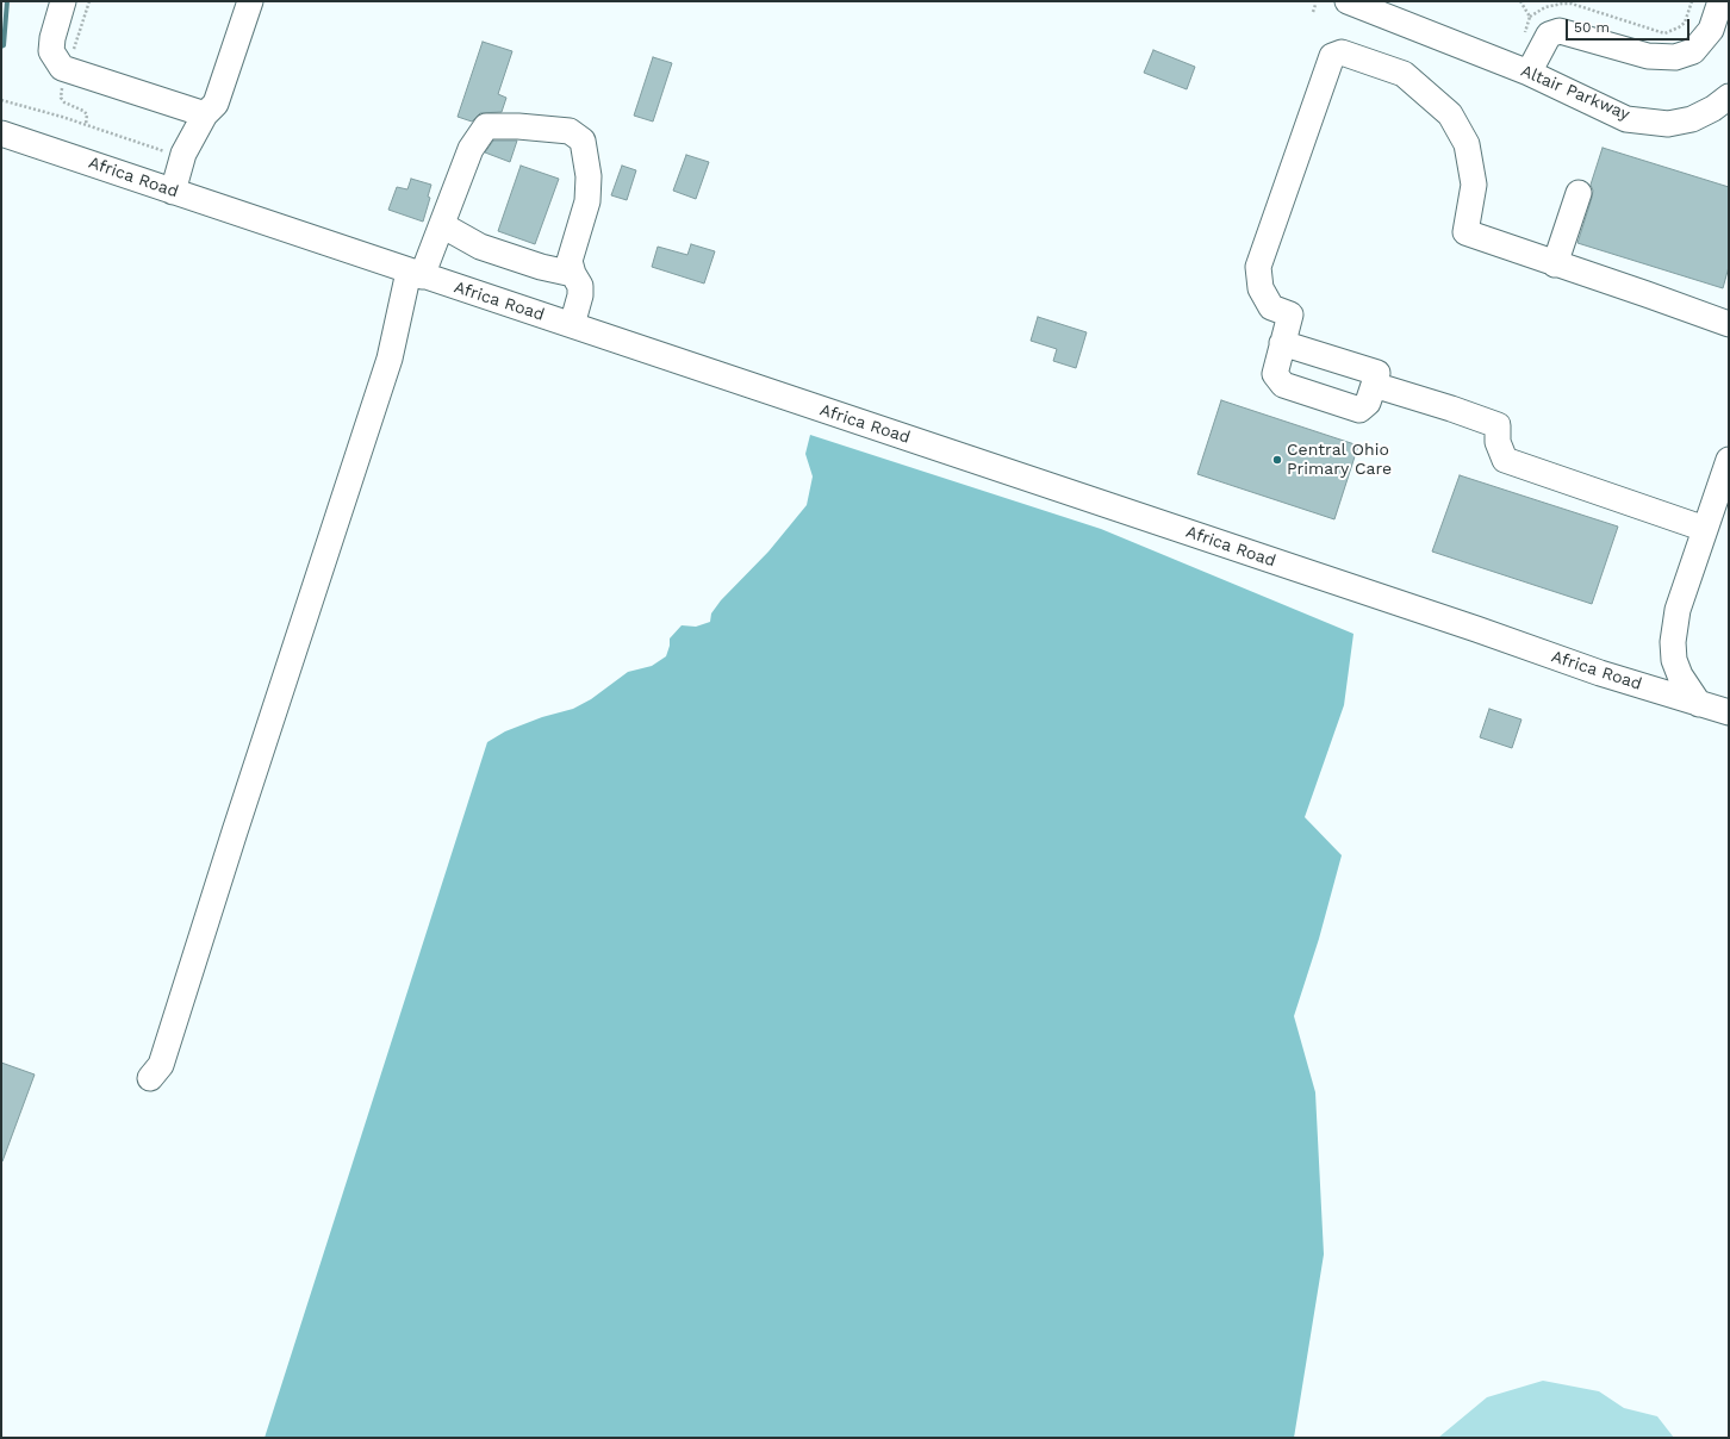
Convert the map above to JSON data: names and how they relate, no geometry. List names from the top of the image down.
{
  "streets": {
    "street": ["Altair Parkway", "Africa Road"]
  },
  "places": ["Central Ohio Primary Care"],
  "scale_bar": "50 m"
}
